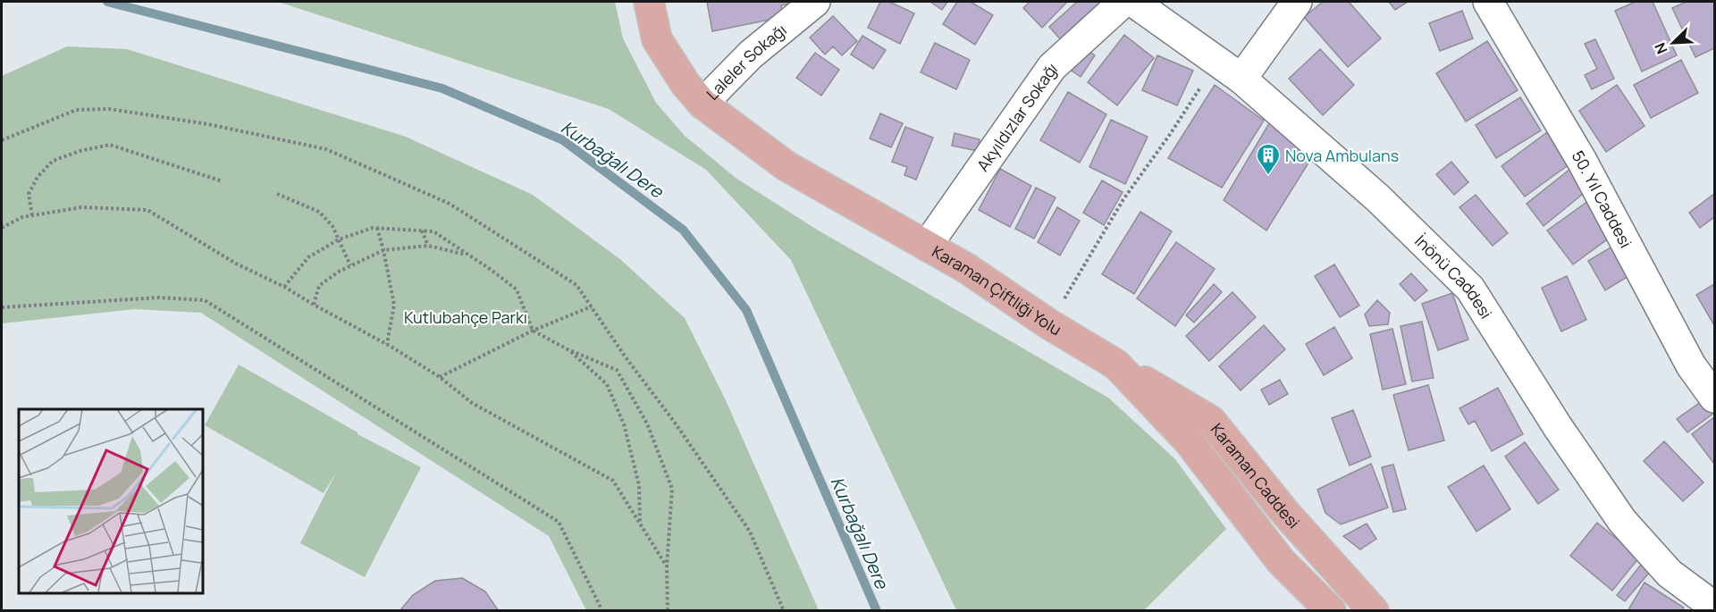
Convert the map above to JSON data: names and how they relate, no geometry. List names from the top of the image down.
{
  "streets": {
    "main road": ["Karaman Çiftliği Yolu", "Karaman Caddesi"],
    "street": [
      "Laleler Sokağı",
      "Akyıldızlar Sokağı",
      "50. Yıl Caddesi",
      "İnönü Caddesi"
    ]
  },
  "crossings": [
    ["Laleler Sokağı", "Karaman Çiftliği Yolu"],
    ["Akyıldızlar Sokağı", "Karaman Çiftliği Yolu"],
    ["Karaman Çiftliği Yolu", "Karaman Caddesi"]
  ],
  "water": ["Kurbağalı Dere"],
  "parks": ["Kutlubahçe Parkı"],
  "places": {
    "building": ["Nova Ambulans"]
  },
  "north": "bottom left"
}
